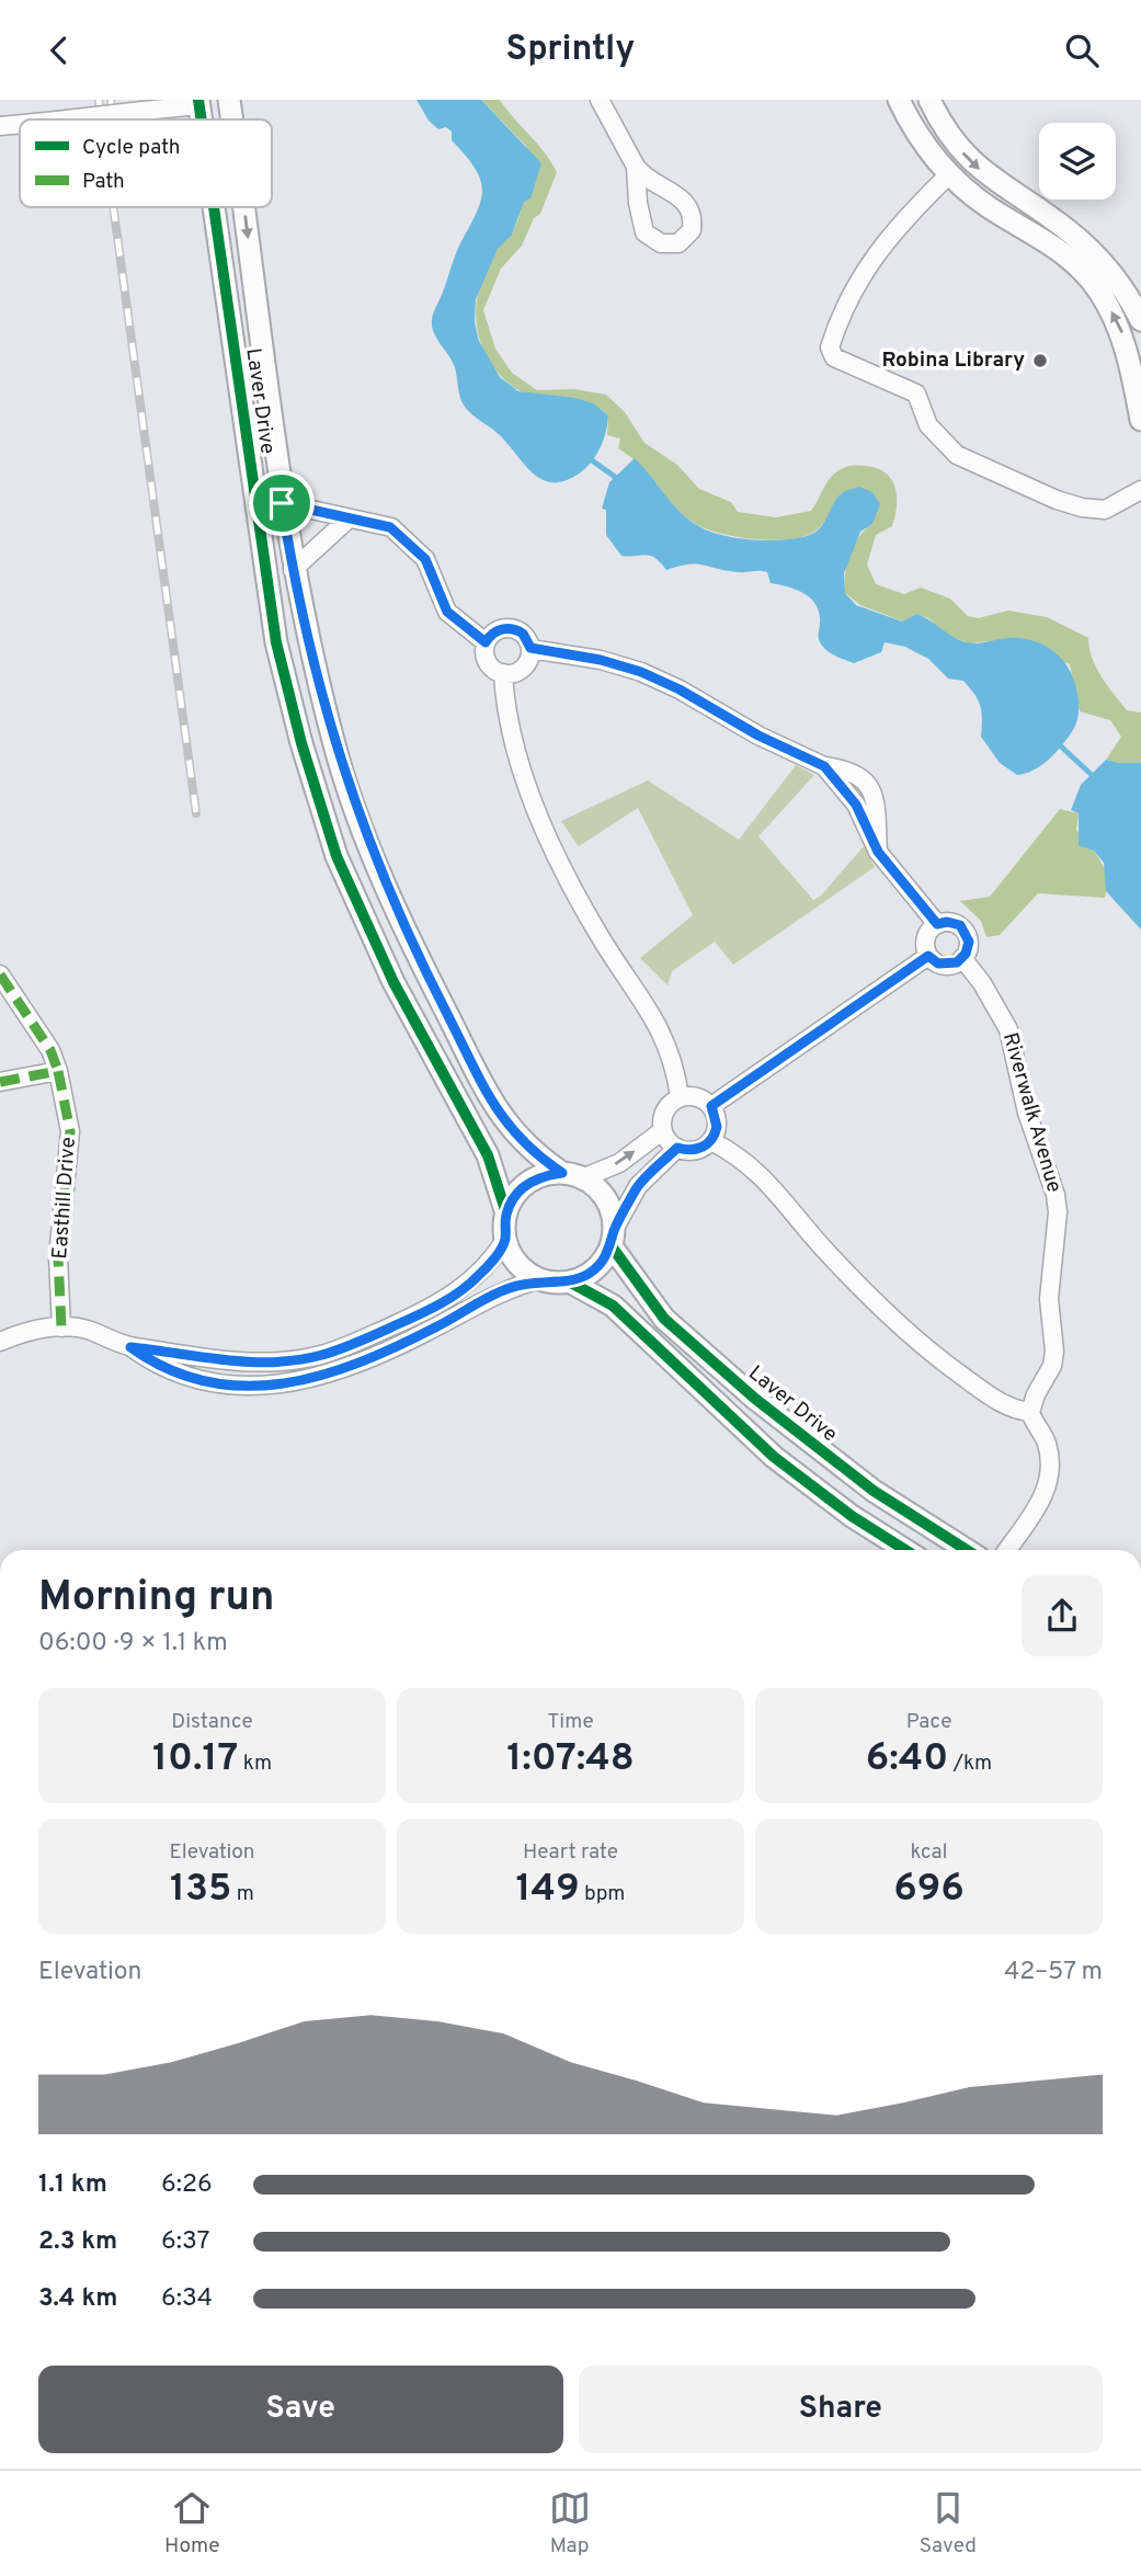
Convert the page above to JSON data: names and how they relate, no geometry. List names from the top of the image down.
{
  "streets": {
    "street": ["Laver Drive", "Riverwalk Avenue", "Easthill Drive"]
  },
  "places": ["Robina Library"],
  "legend": ["Cycle path", "Path"],
  "page": {
    "header": "Sprintly",
    "heading": ["Morning run", "06:00 · 9 × 1.1 km"],
    "stats": [
      ["Distance", "10.17 km"],
      ["Time", "1:07:48"],
      ["Pace", "6:40 /km"],
      ["Elevation", "135 m"],
      ["Heart rate", "149 bpm"],
      ["kcal", "696"]
    ],
    "chart": ["Elevation", "42–57 m"],
    "list": [
      {
        "name": "1.1 km",
        "note": "6:26"
      },
      {
        "name": "2.3 km",
        "note": "6:37"
      },
      {
        "name": "3.4 km",
        "note": "6:34"
      }
    ],
    "buttons": ["Save", "Share"],
    "tabs": ["Home", "Map", "Saved"]
  }
}
